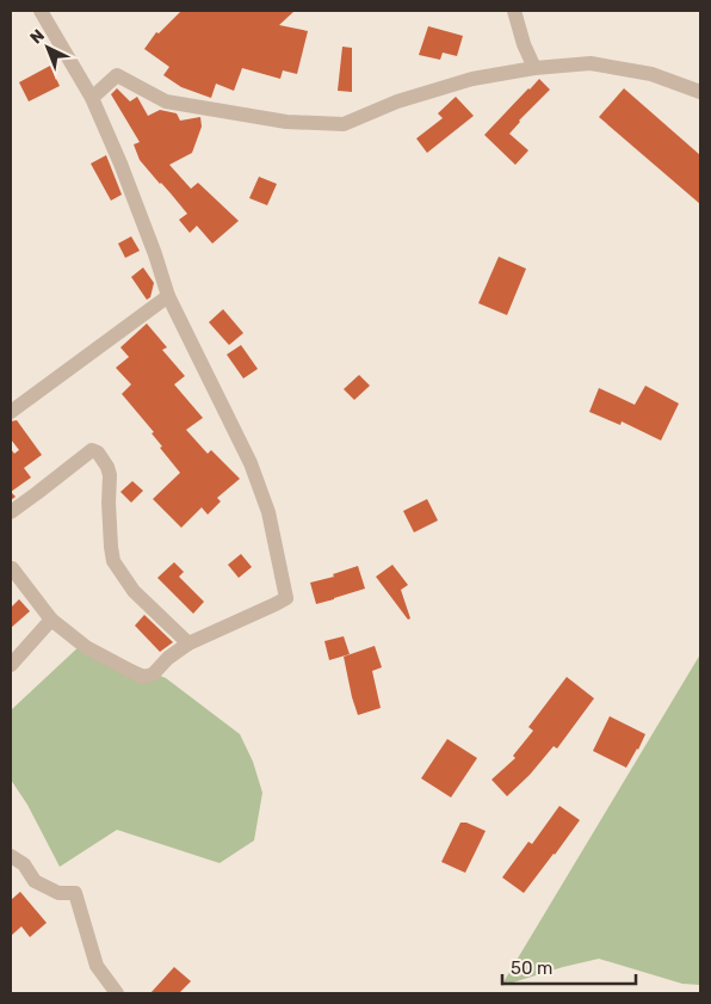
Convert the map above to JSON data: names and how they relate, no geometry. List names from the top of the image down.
{
  "scale_bar": "50 m",
  "north": "top left"
}
